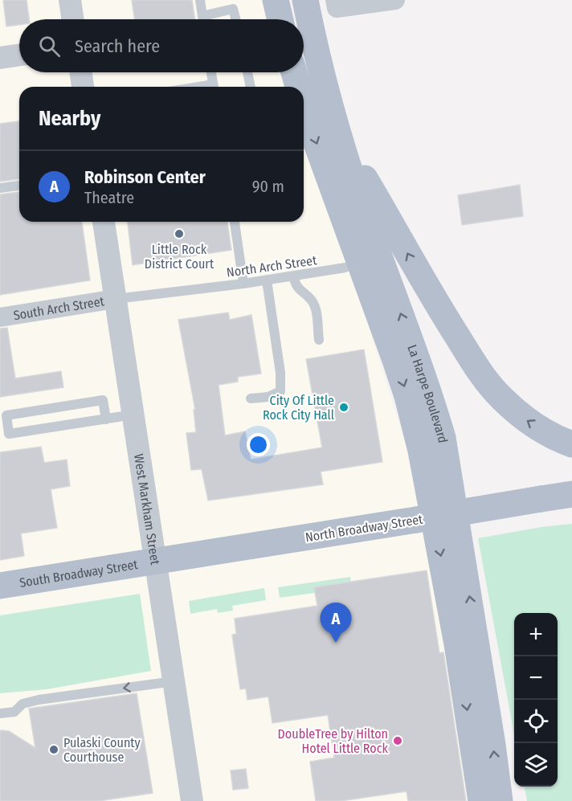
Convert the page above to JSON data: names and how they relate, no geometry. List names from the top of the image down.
{
  "streets": {
    "main road": ["La Harpe Boulevard", "North Broadway Street", "South Broadway Street"],
    "street": ["South Arch Street", "West Markham Street"],
    "lane": ["North Arch Street"]
  },
  "crossings": [
    ["North Arch Street", "South Arch Street"],
    ["North Arch Street", "West Markham Street"],
    ["South Arch Street", "West Markham Street"],
    ["West Markham Street", "North Broadway Street"],
    ["West Markham Street", "South Broadway Street"],
    ["North Broadway Street", "South Broadway Street"]
  ],
  "places": [
    "Little Rock District Court",
    "City Of Little Rock City Hall",
    "DoubleTree by Hilton Hotel Little Rock",
    "Pulaski County Courthouse"
  ],
  "page": {
    "search": "Search here",
    "heading": "Nearby",
    "list": [
      {
        "mark": "A",
        "name": "Robinson Center",
        "note": "Theatre",
        "value": "90 m"
      }
    ],
    "pins": "A",
    "map_buttons": ["+", "−"]
  }
}
